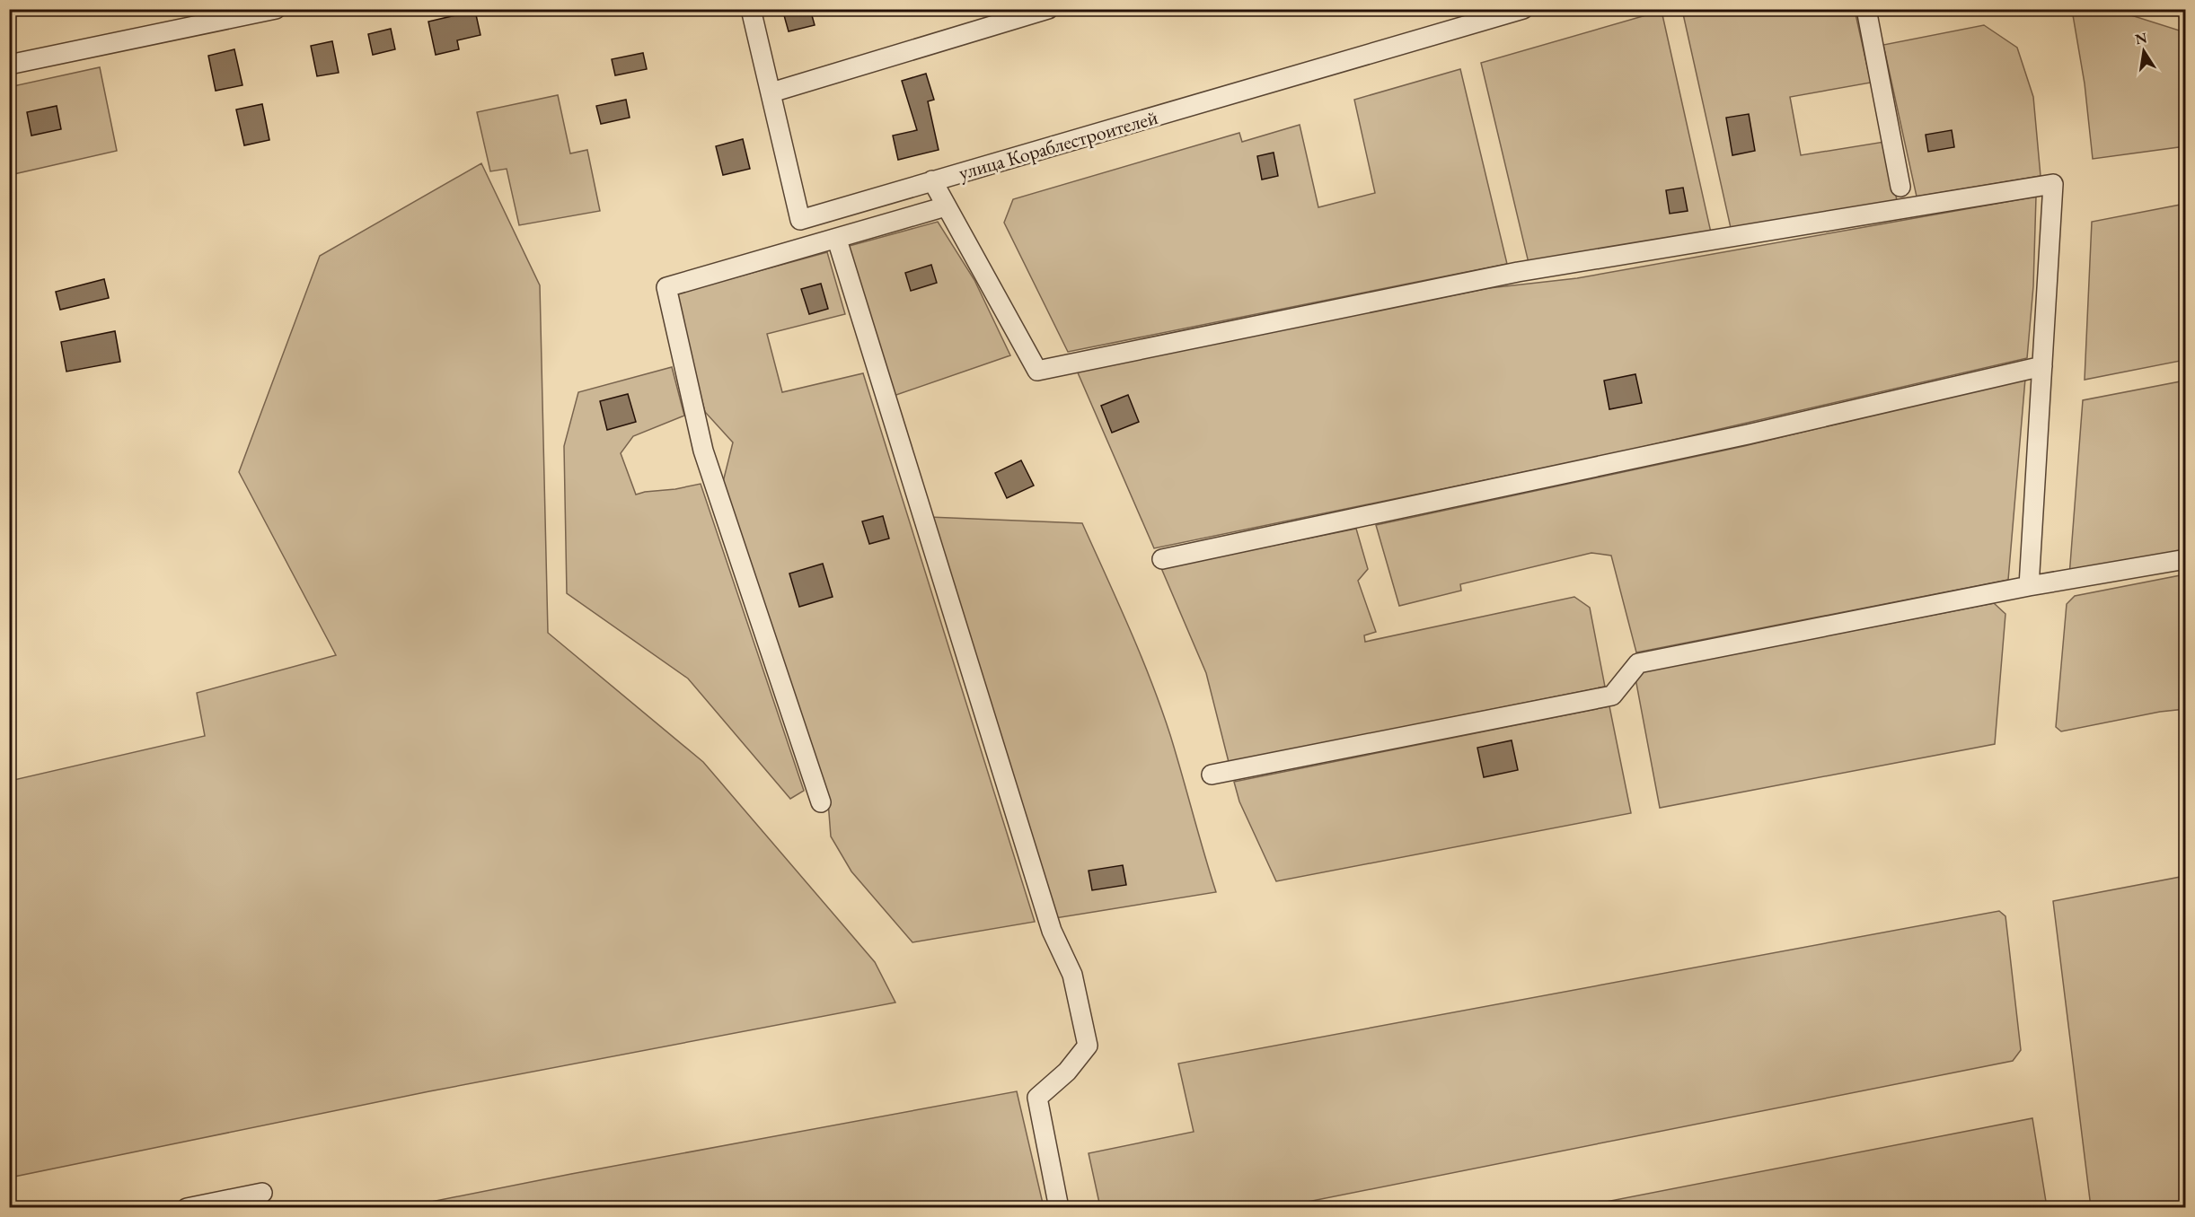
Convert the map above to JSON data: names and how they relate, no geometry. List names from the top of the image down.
{
  "streets": {
    "street": ["улица Кораблестроителей"]
  },
  "north": "top"
}
